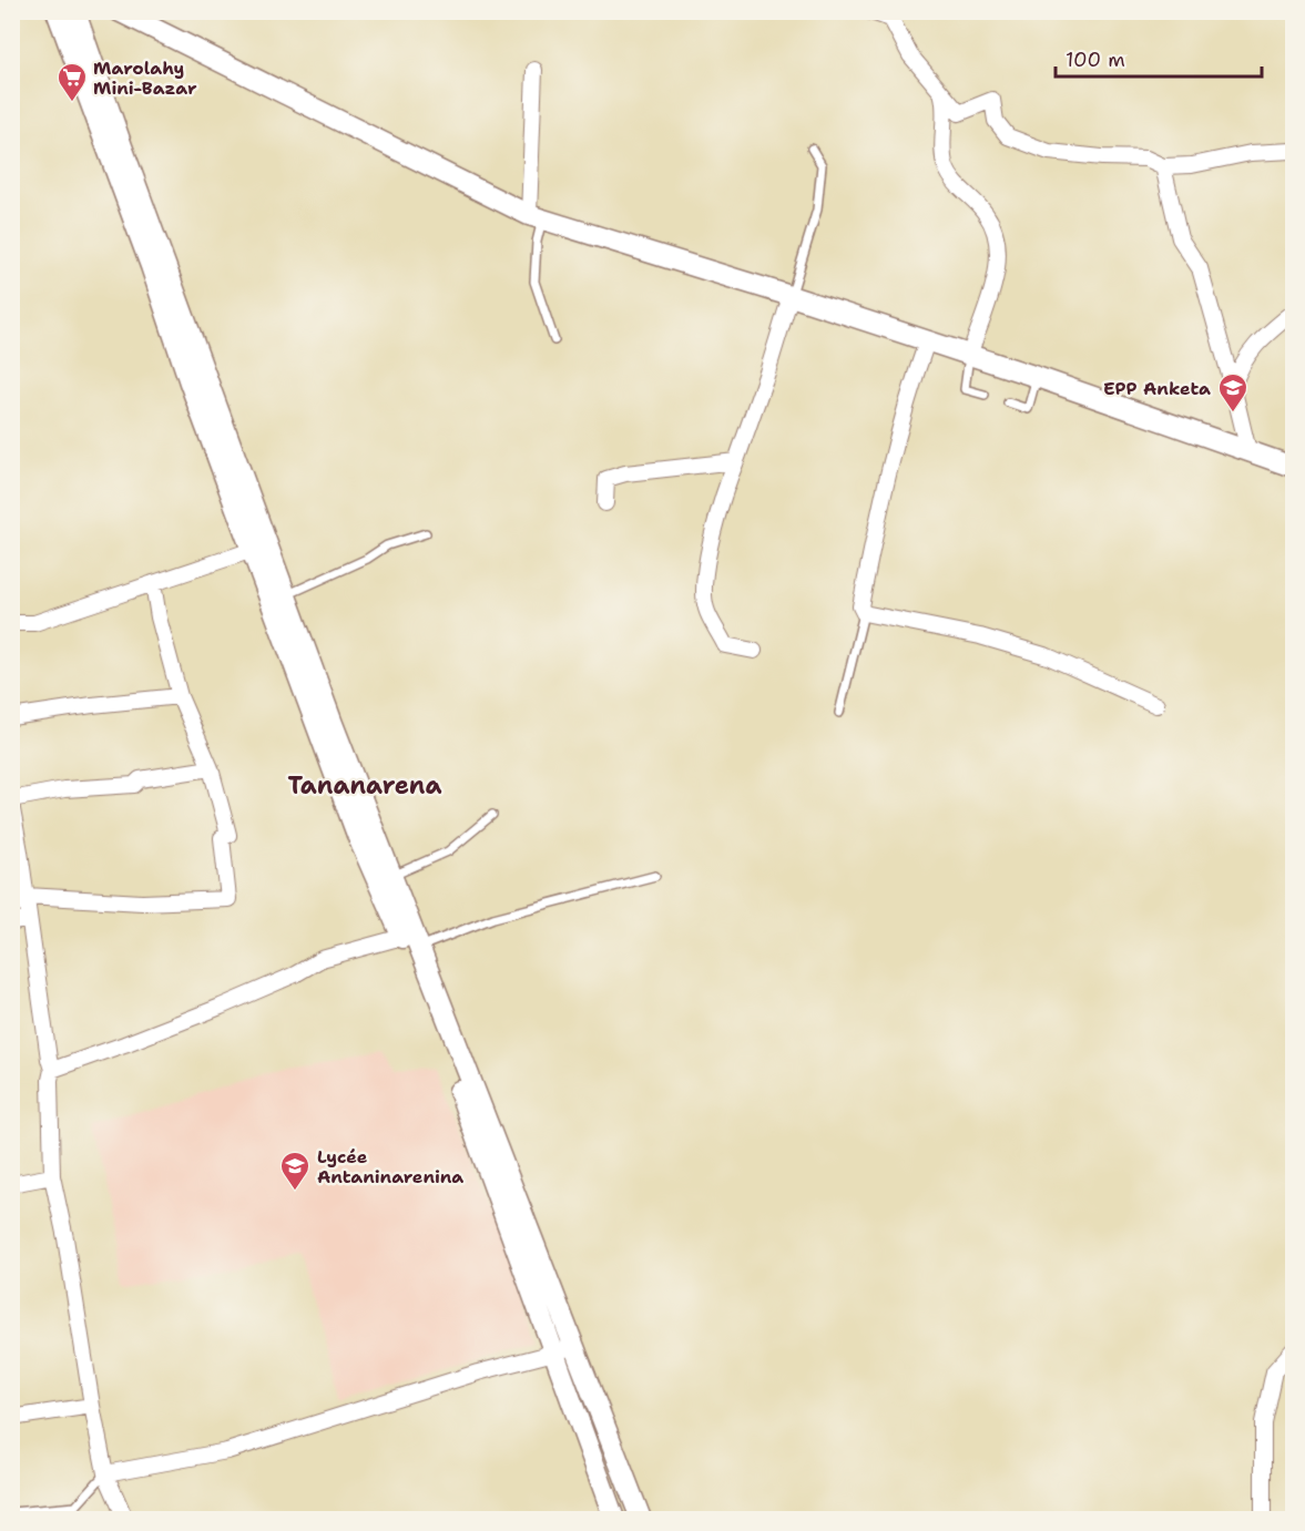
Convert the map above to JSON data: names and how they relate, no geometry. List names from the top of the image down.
{
  "districts": ["Tananarena"],
  "places": {
    "supermarket": ["Marolahy Mini-Bazar"],
    "school or university": ["EPP Anketa", "Lycée Antaninarenina"]
  },
  "scale_bar": "100 m"
}
